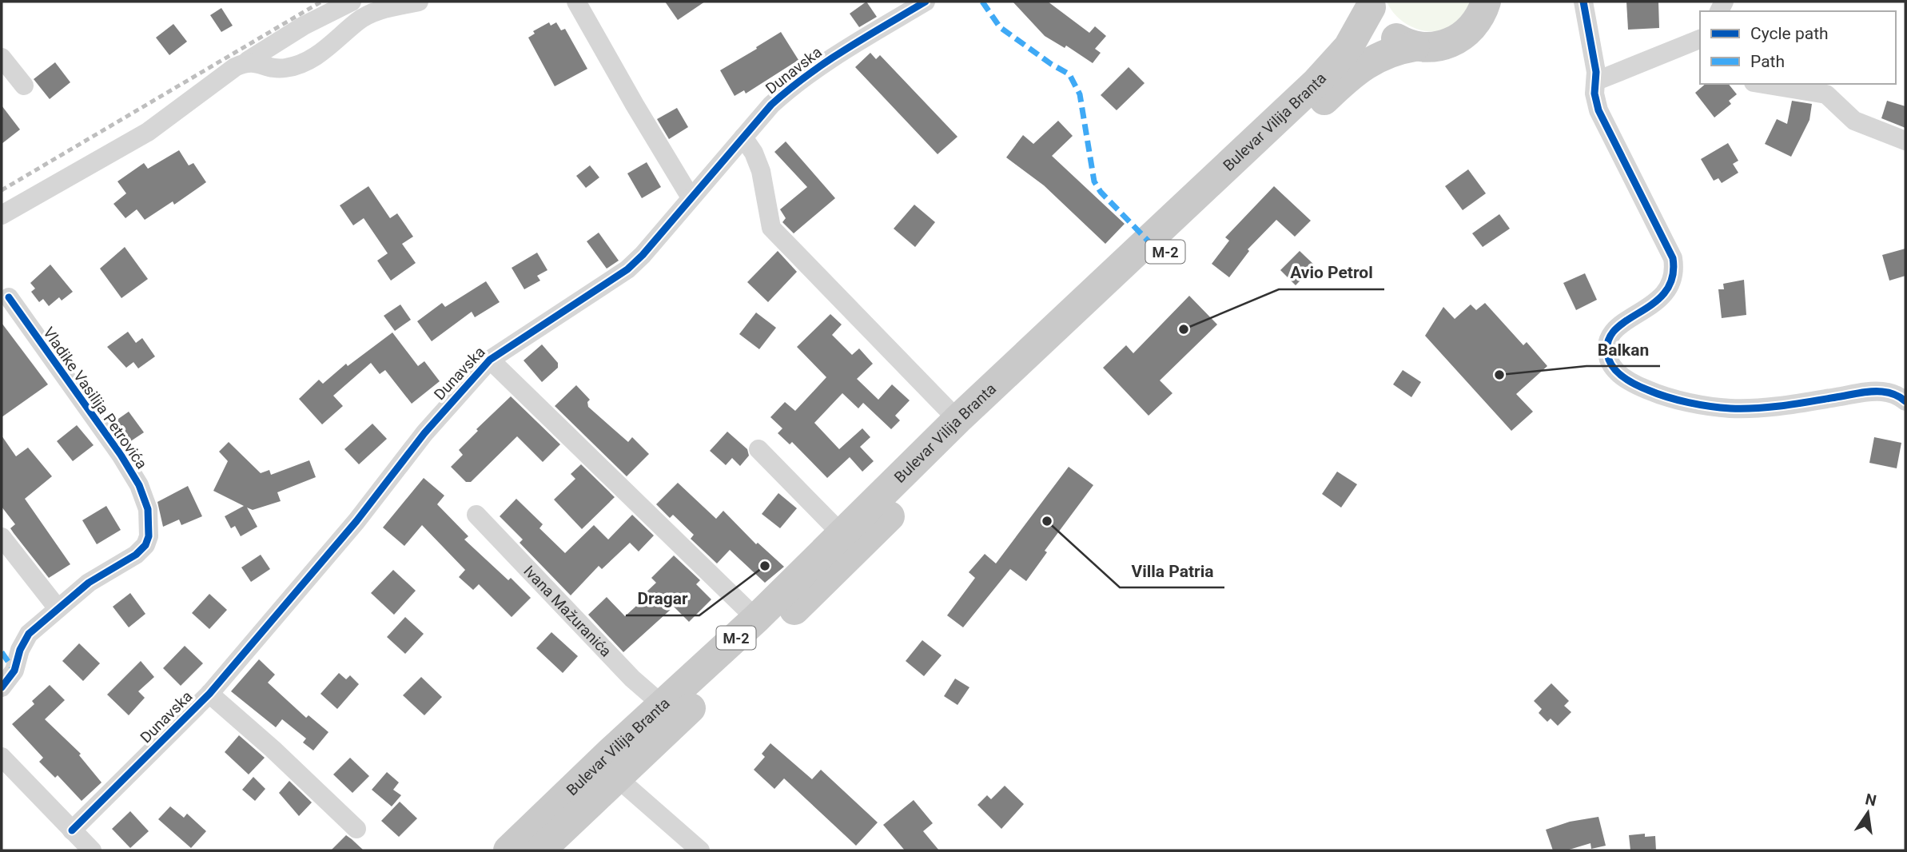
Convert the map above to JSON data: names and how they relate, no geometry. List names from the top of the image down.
{
  "streets": {
    "main road": ["Bulevar Vilija Branta", "M-2"],
    "street": ["Dunavska", "Vladike Vasilija Petrovića", "Ivana Mažuranića"]
  },
  "crossings": [
    ["Bulevar Vilija Branta", "M-2"],
    ["Bulevar Vilija Branta", "Ivana Mažuranića"]
  ],
  "places": [
    "Avio Petrol",
    "Balkan",
    "Villa Patria",
    "Dragar"
  ],
  "legend": ["Cycle path", "Path"],
  "north": "top"
}
